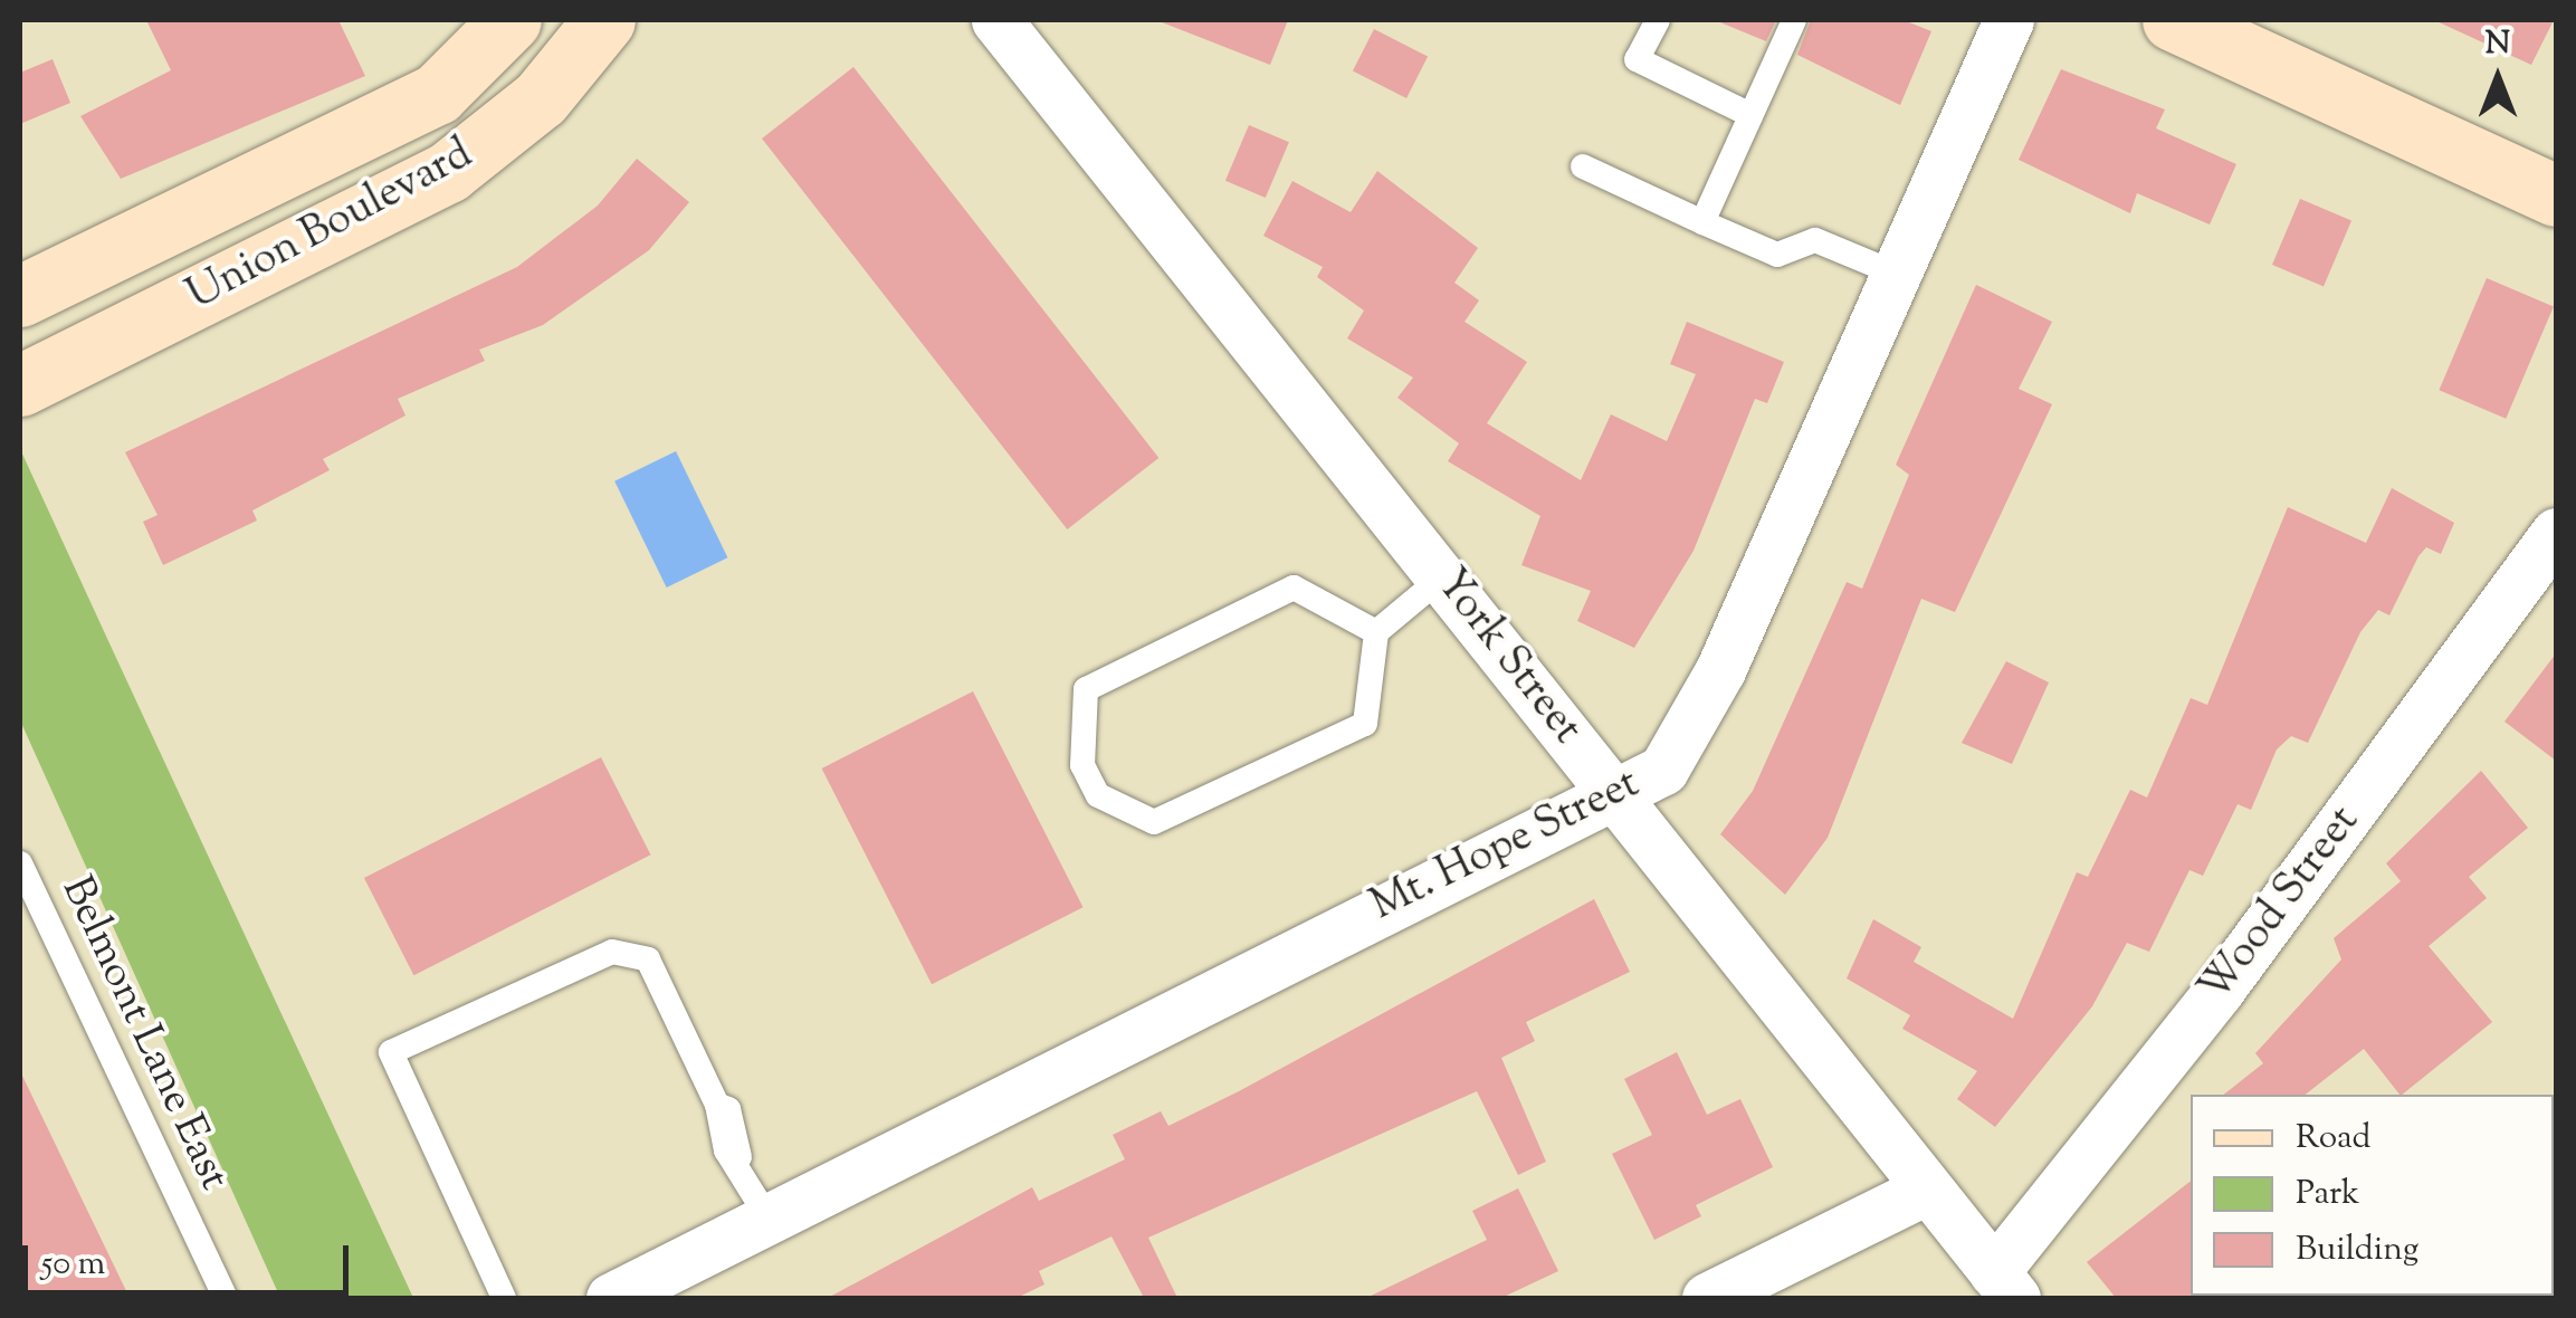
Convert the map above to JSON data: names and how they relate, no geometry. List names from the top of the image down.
{
  "streets": {
    "street": [
      "Union Boulevard",
      "York Street",
      "Mt. Hope Street",
      "Wood Street"
    ],
    "lane": ["Belmont Lane East"]
  },
  "crossings": [
    ["York Street", "Mt. Hope Street"],
    ["York Street", "Wood Street"]
  ],
  "legend": ["Road", "Park", "Building"],
  "scale_bar": "50 m",
  "north": "top"
}
